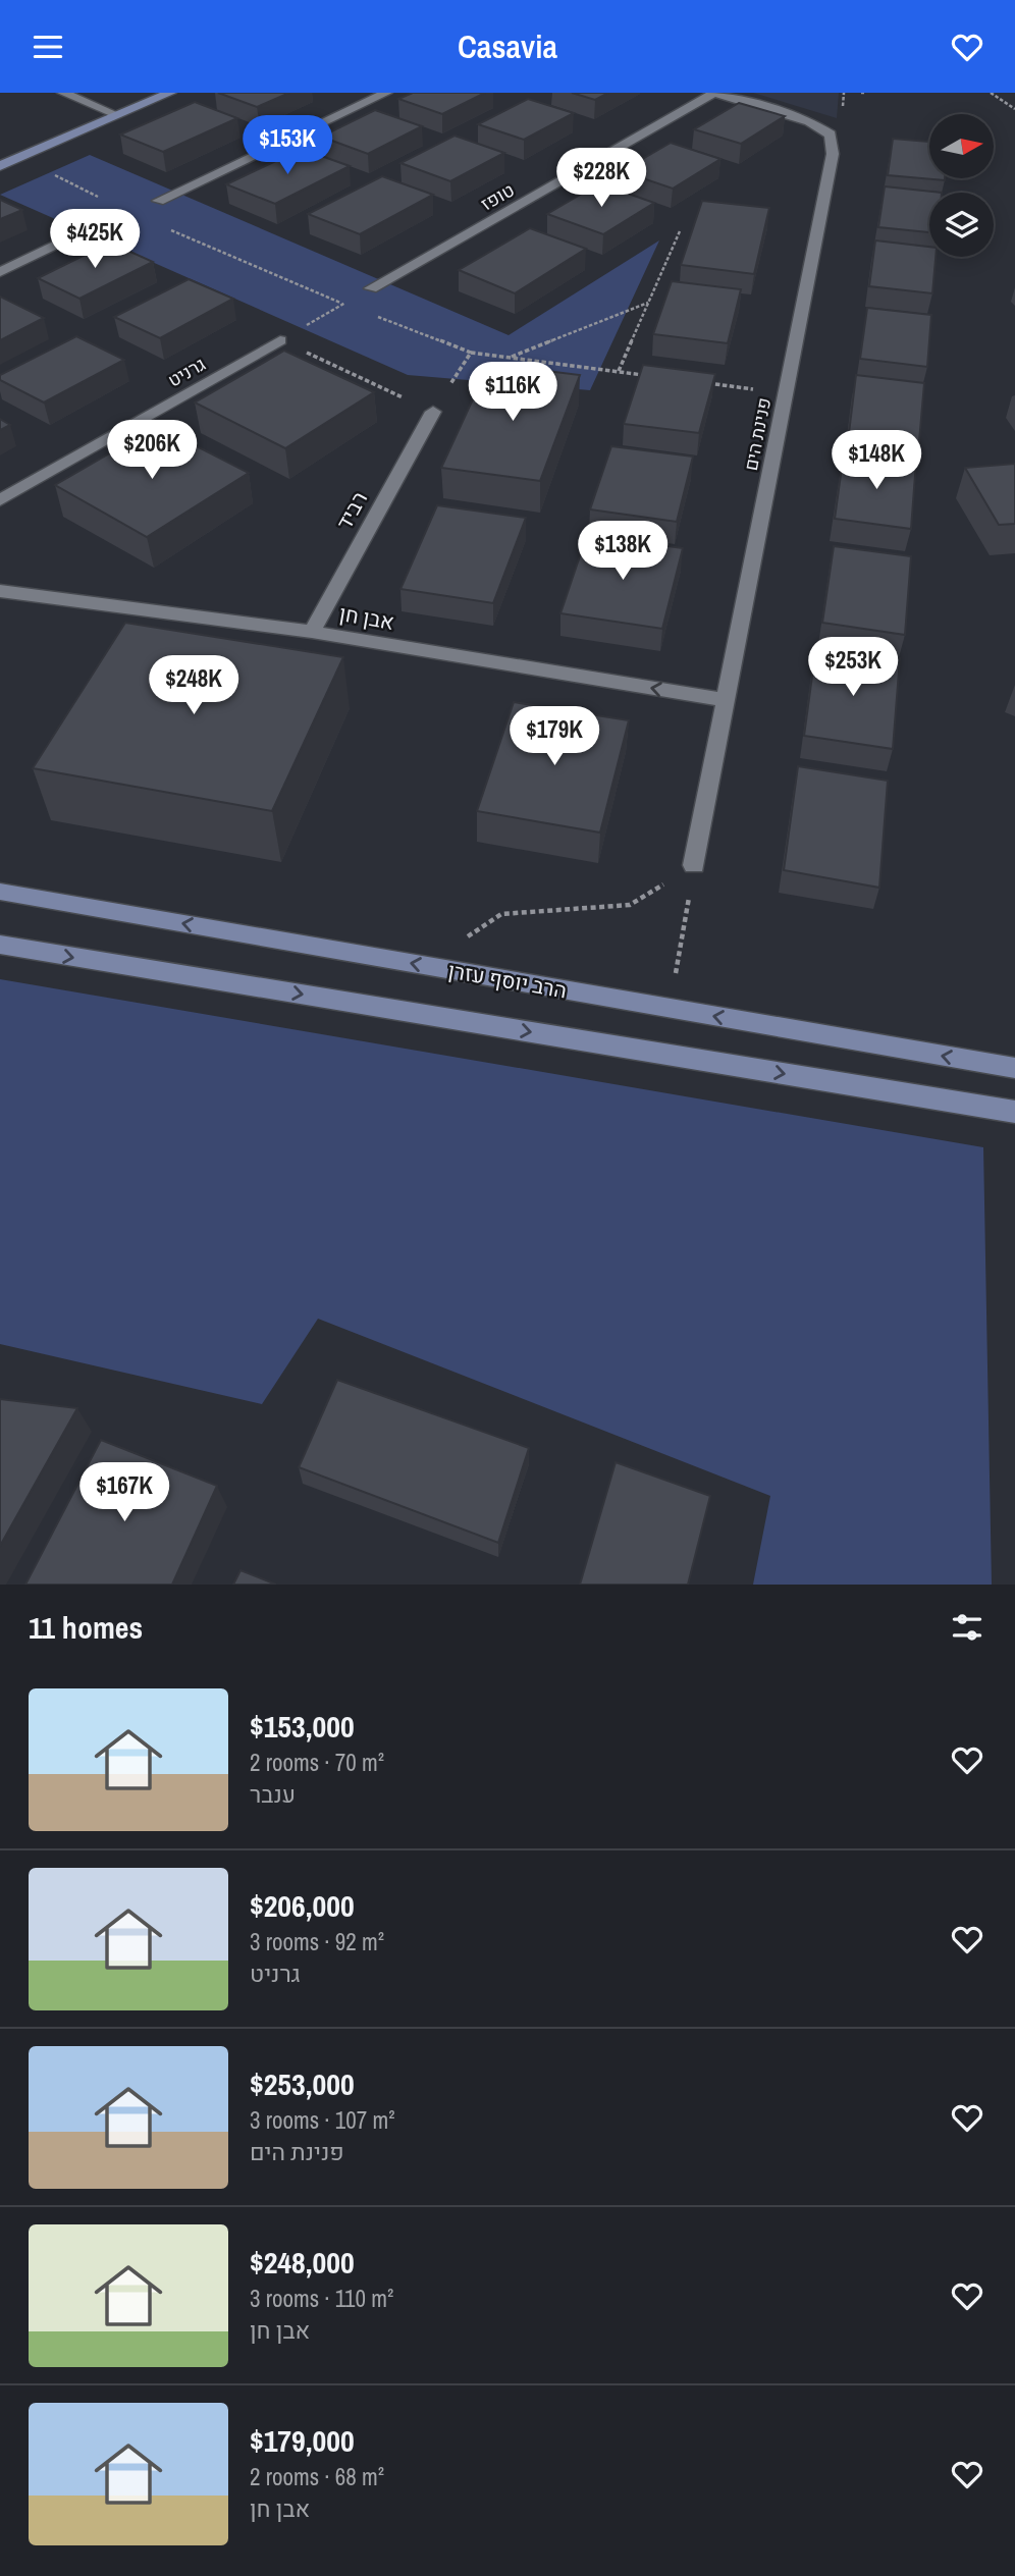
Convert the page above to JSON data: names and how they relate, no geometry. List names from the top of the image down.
{
  "streets": {
    "street": [
      "טופז",
      "גרניט",
      "פנינת הים",
      "רביד",
      "אבן חן",
      "הרב יוסף עזרן"
    ]
  },
  "crossings": [
    ["טופז", "פנינת הים"],
    ["פנינת הים", "אבן חן"],
    ["רביד", "אבן חן"]
  ],
  "one_way": ["אבן חן"],
  "north": "right",
  "page": {
    "header": "Casavia",
    "price": [
      "$153K",
      "$228K",
      "$425K",
      "$116K",
      "$206K",
      "$148K",
      "$138K",
      "$253K",
      "$248K",
      "$179K",
      "$167K"
    ],
    "heading": "11 homes",
    "list": [
      {
        "name": "$153,000",
        "note": "2 rooms · 70 m² · ענבר"
      },
      {
        "name": "$206,000",
        "note": "3 rooms · 92 m² · גרניט"
      },
      {
        "name": "$253,000",
        "note": "3 rooms · 107 m² · פנינת הים"
      },
      {
        "name": "$248,000",
        "note": "3 rooms · 110 m² · אבן חן"
      },
      {
        "name": "$179,000",
        "note": "2 rooms · 68 m² · אבן חן"
      }
    ]
  }
}
